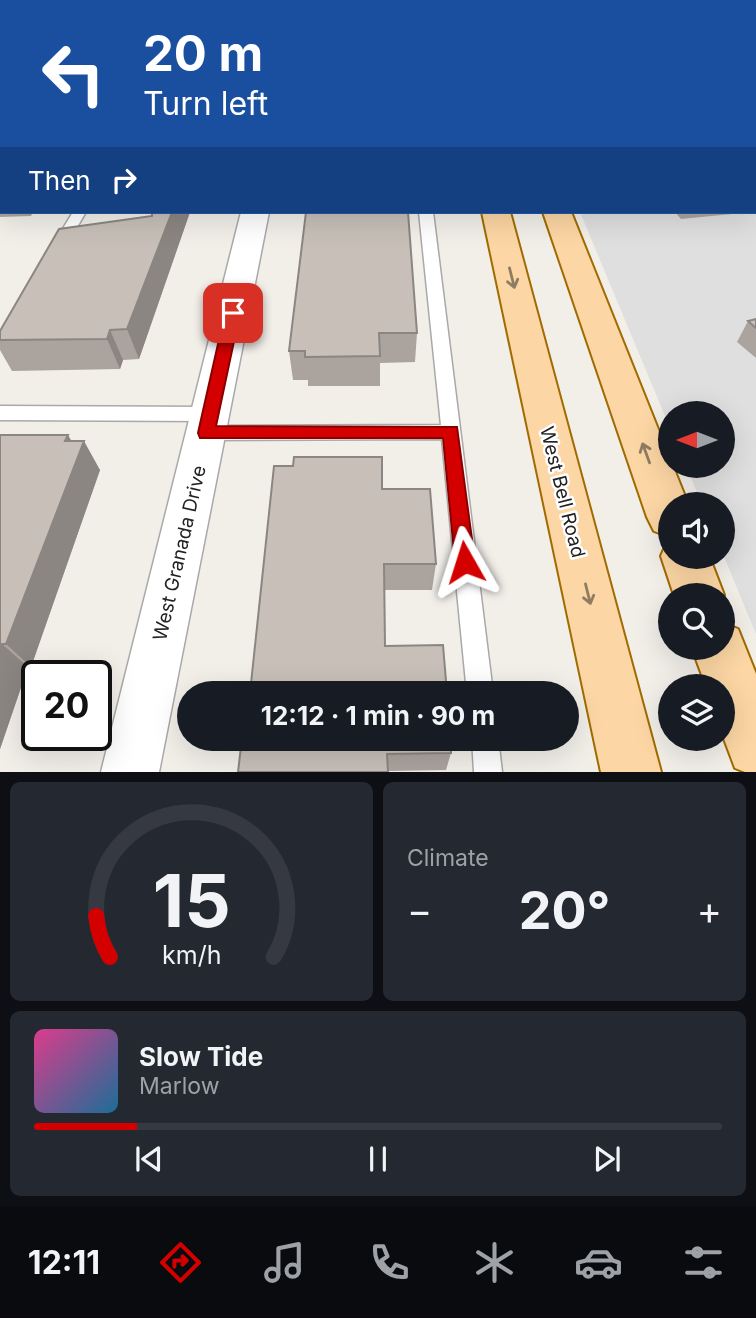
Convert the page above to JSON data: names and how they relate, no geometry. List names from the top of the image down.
{
  "streets": {
    "main road": ["West Bell Road"],
    "street": ["West Granada Drive"]
  },
  "north": "left",
  "page": {
    "turn": ["20 m", "Turn left"],
    "then": "Then",
    "limit": "20",
    "trip": "12:12 · 1 min · 90 m",
    "tile": "Climate",
    "heat": ["−", "20°", "+"],
    "song": ["Slow Tide", "Marlow"],
    "tabs": "12:11",
    "gauge": ["15", "km/h"]
  }
}
